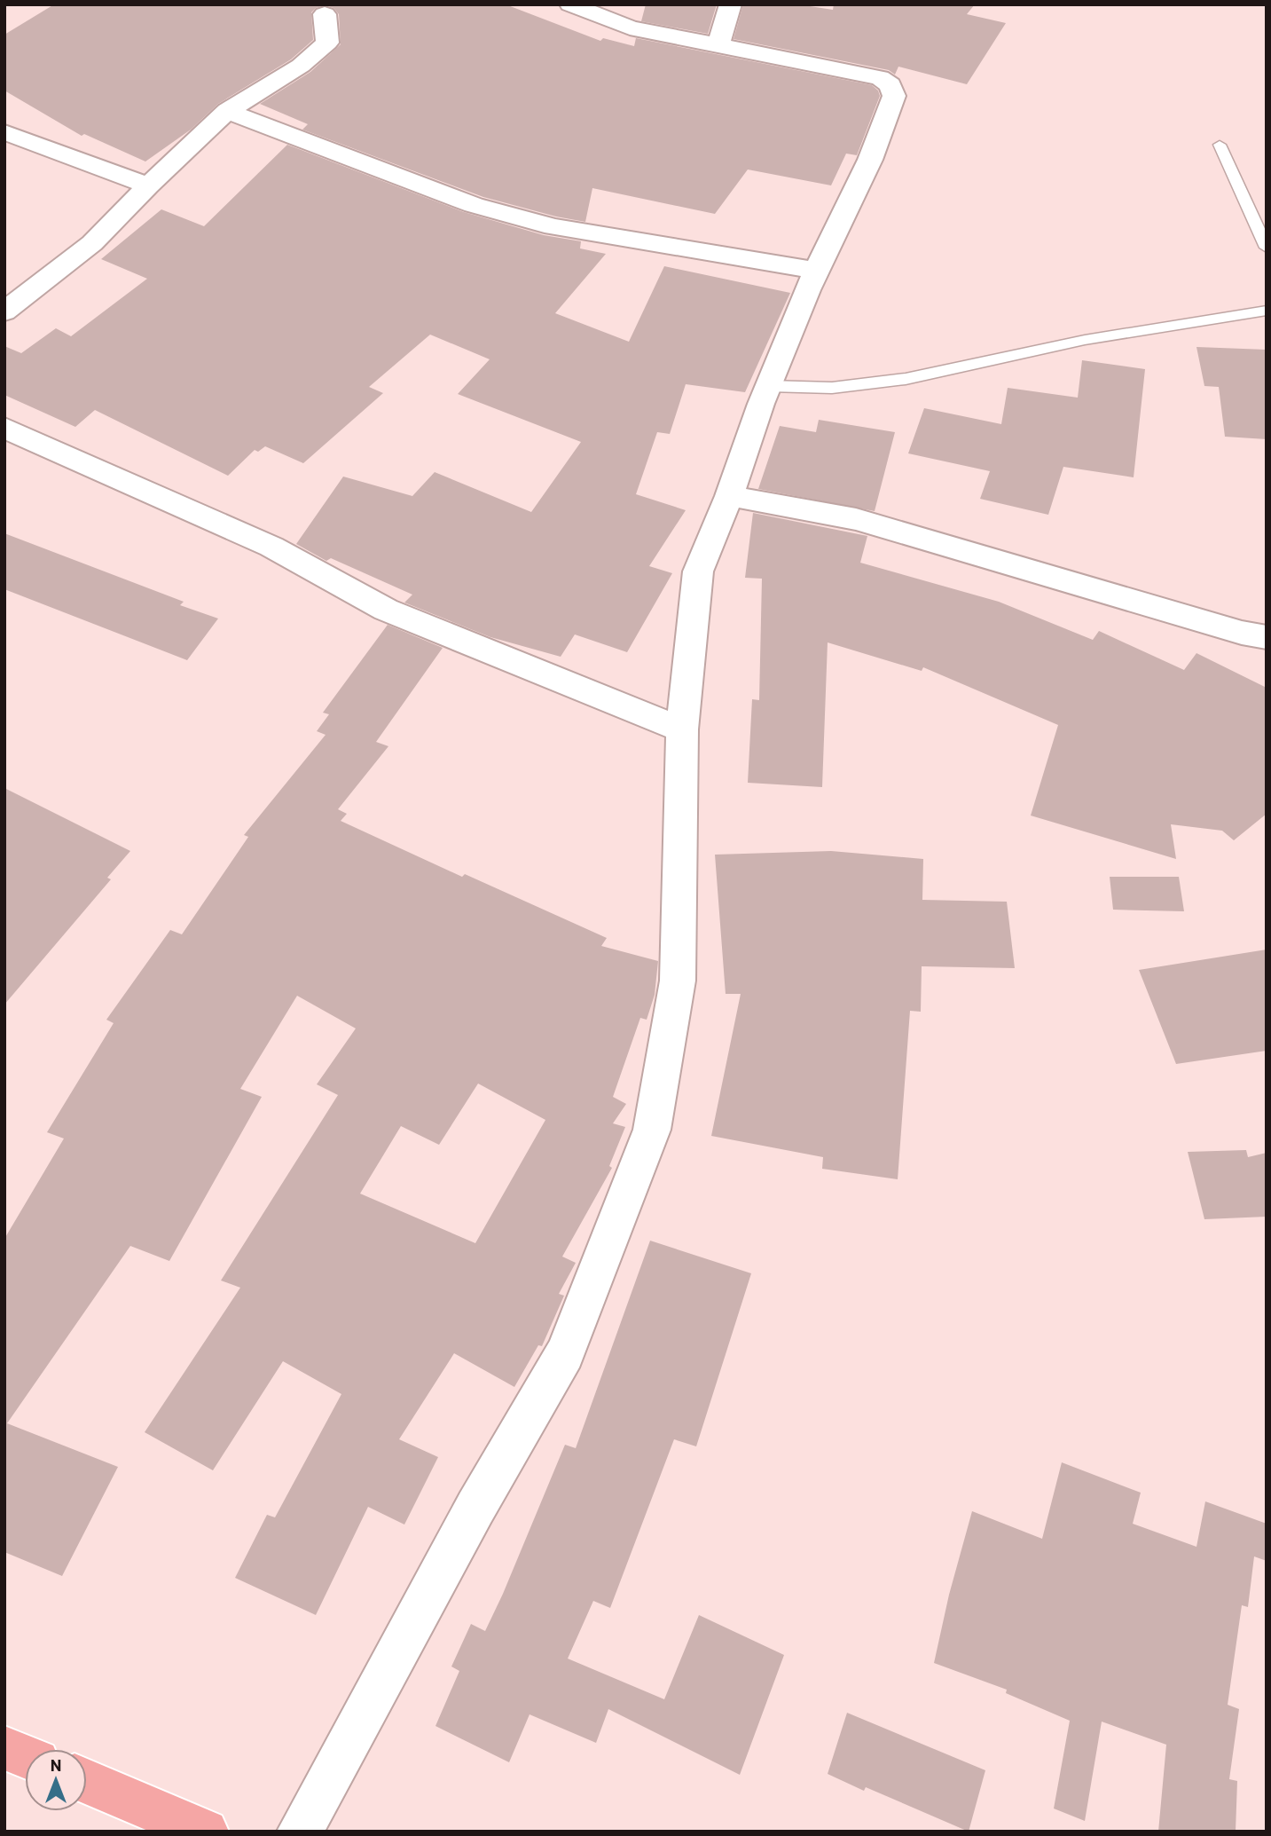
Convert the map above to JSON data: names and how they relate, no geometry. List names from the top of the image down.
{
  "north": "top"
}
